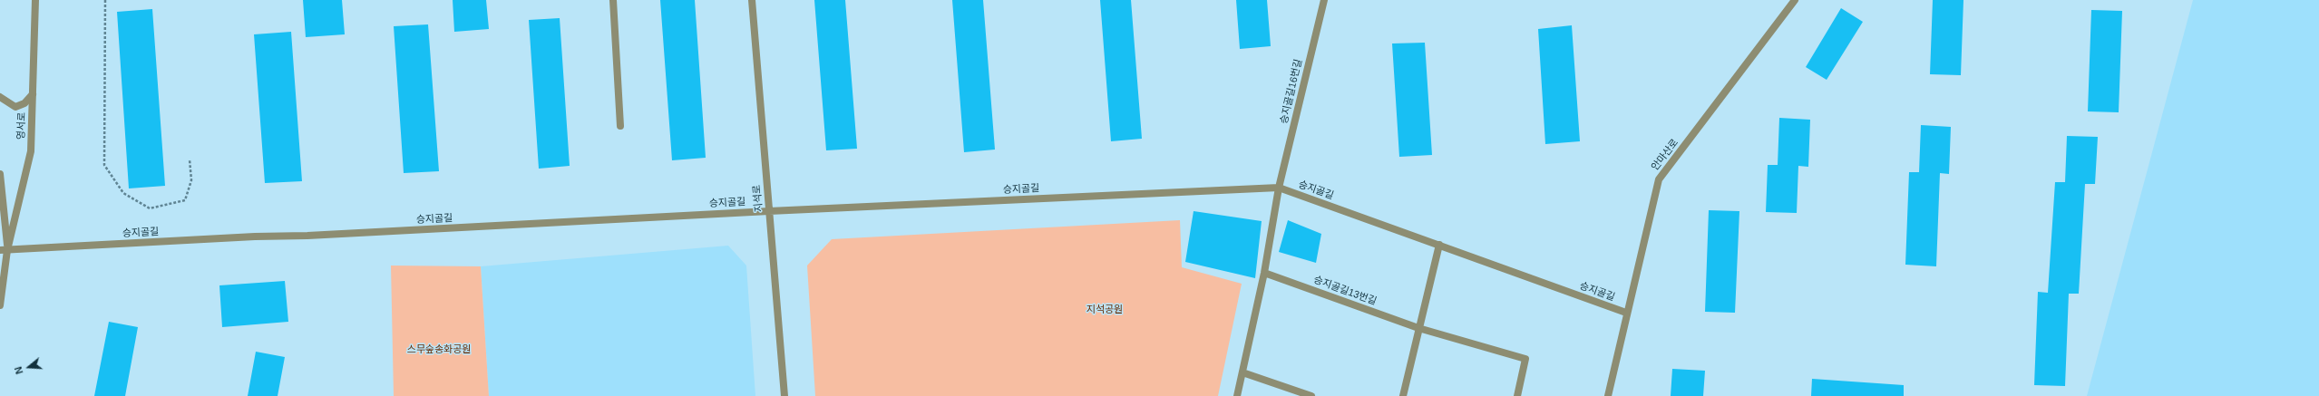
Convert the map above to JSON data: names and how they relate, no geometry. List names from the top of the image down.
{
  "streets": {
    "street": [
      "승지골길16번길",
      "영서로",
      "안마산로",
      "승지골길",
      "지석로",
      "승지골길13번길"
    ]
  },
  "crossings": [
    ["승지골길16번길", "승지골길"],
    ["영서로", "승지골길"],
    ["안마산로", "승지골길"],
    ["승지골길", "지석로"]
  ],
  "parks": ["지석공원", "스무숲송화공원"],
  "north": "left"
}
